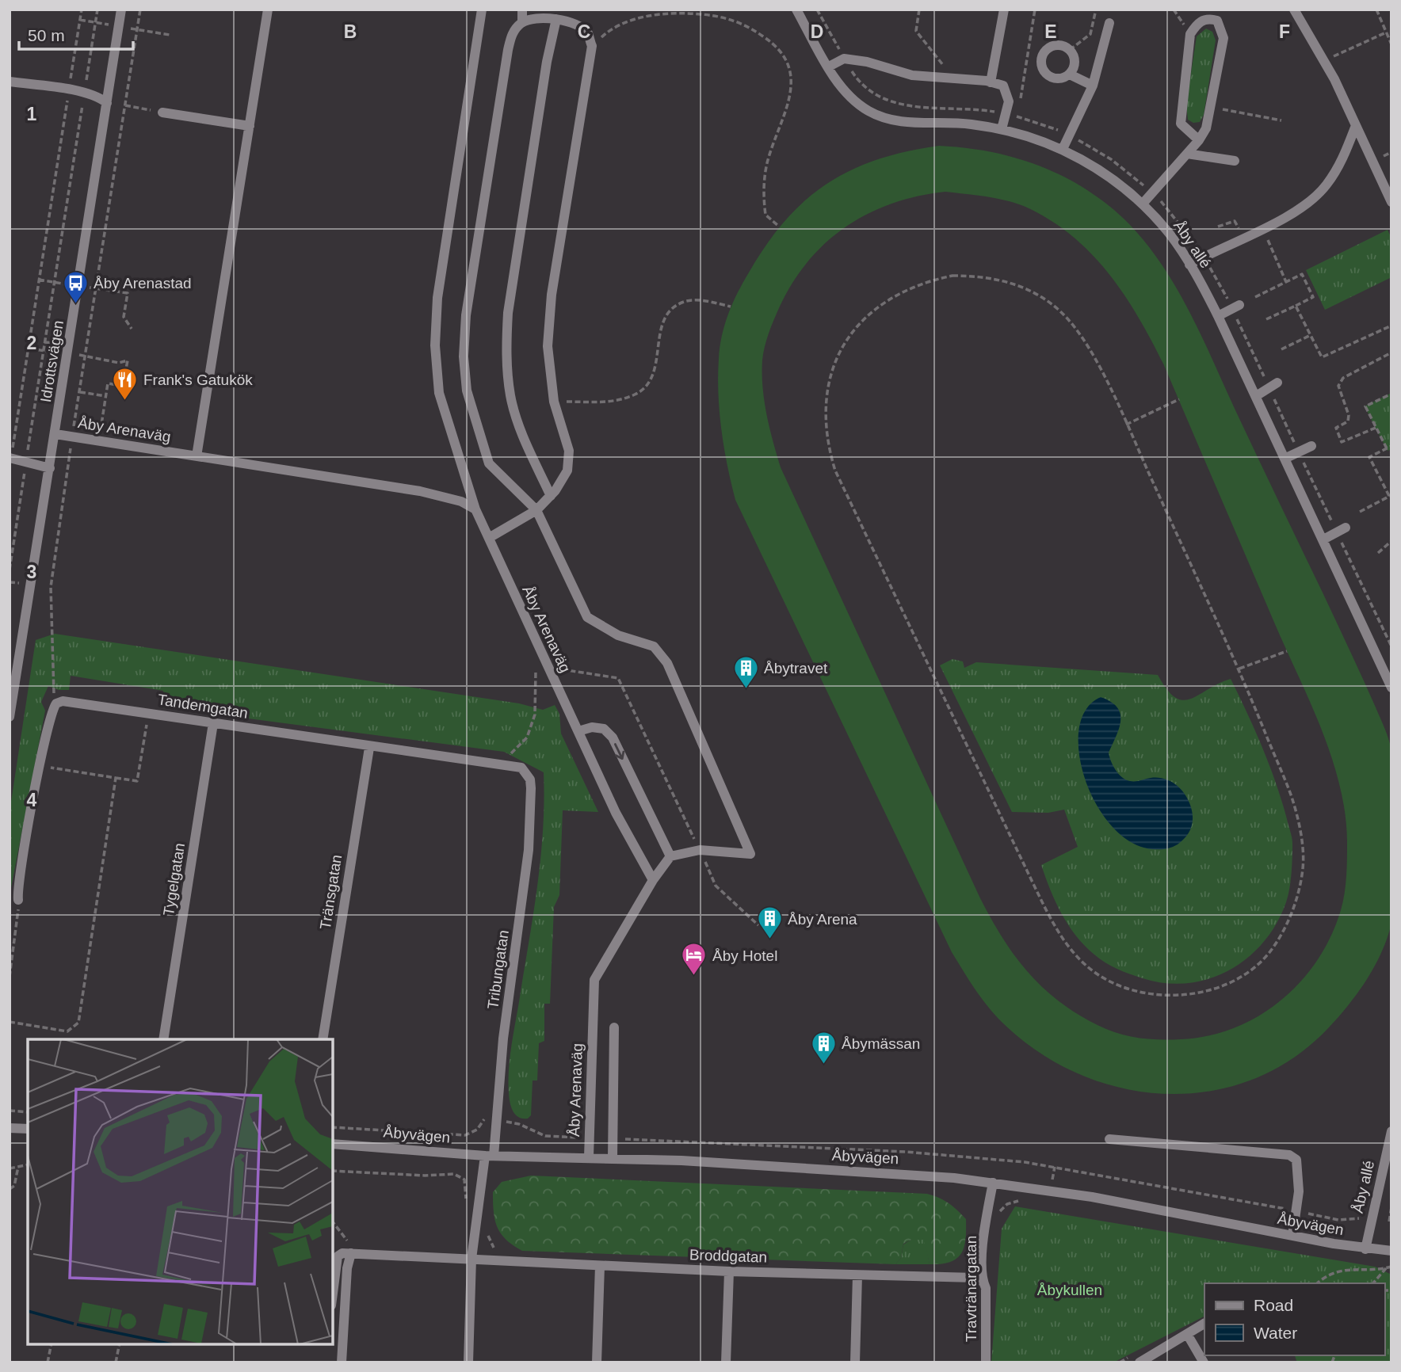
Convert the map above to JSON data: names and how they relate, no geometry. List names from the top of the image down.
{
  "streets": {
    "street": [
      "Åby allé",
      "Idrottsvägen",
      "Åby Arenaväg",
      "Tandemgatan",
      "Tygelgatan",
      "Tränsgatan",
      "Tribungatan",
      "Åbyvägen",
      "Broddgatan",
      "Travtränargatan"
    ]
  },
  "crossings": [
    ["Åby allé", "Åbyvägen"],
    ["Idrottsvägen", "Åby Arenaväg"],
    ["Åby Arenaväg", "Åbyvägen"],
    ["Tandemgatan", "Tygelgatan"],
    ["Tandemgatan", "Tränsgatan"],
    ["Tandemgatan", "Tribungatan"],
    ["Tribungatan", "Åbyvägen"],
    ["Tribungatan", "Broddgatan"],
    ["Åbyvägen", "Travtränargatan"],
    ["Broddgatan", "Travtränargatan"]
  ],
  "parks": ["Åbykullen"],
  "places": {
    "bus stop": ["Åby Arenastad"],
    "restaurant": ["Frank's Gatukök"],
    "building": ["Åbytravet", "Åby Arena", "Åbymässan"],
    "hotel": ["Åby Hotel"]
  },
  "legend": ["Road", "Water"],
  "scale_bar": "50 m",
  "grid": {
    "columns": [
      "B",
      "C",
      "D",
      "E",
      "F"
    ],
    "rows": [
      "1",
      "2",
      "3",
      "4"
    ]
  }
}
